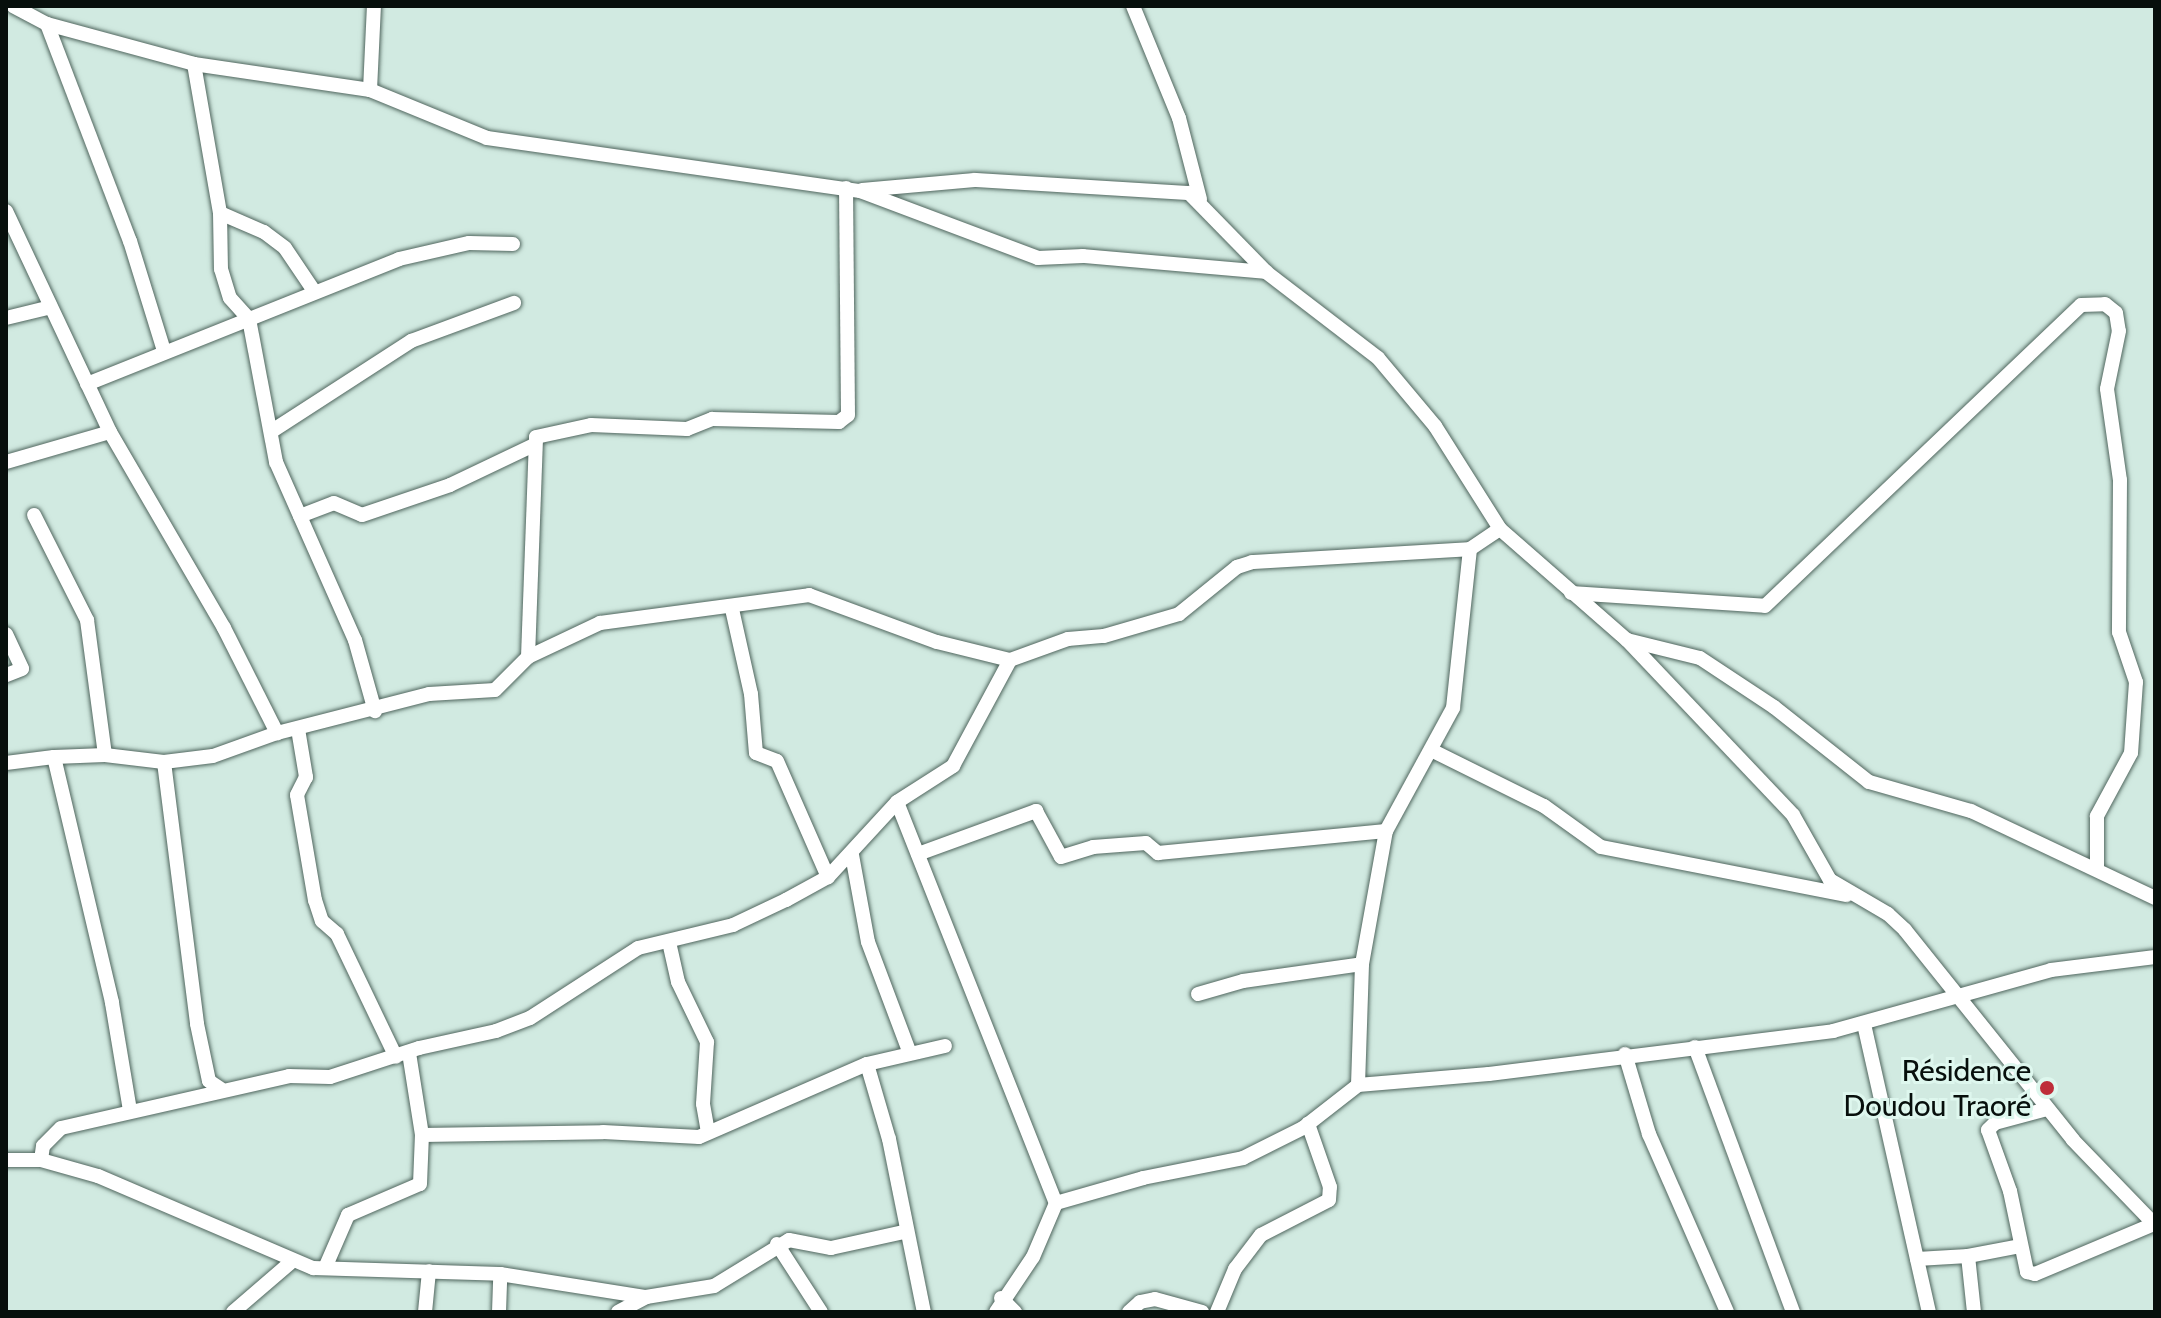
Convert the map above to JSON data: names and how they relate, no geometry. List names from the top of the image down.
{
  "places": ["Résidence Doudou Traoré"]
}
